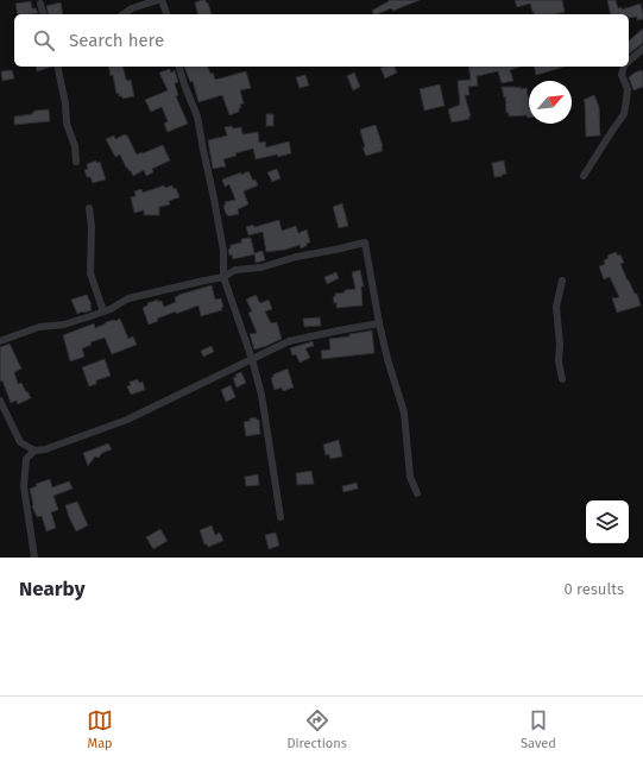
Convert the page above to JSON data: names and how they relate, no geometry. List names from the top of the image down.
{
  "north": "top right",
  "page": {
    "search": "Search here",
    "heading": ["Nearby", "0 results"],
    "nav": ["Map", "Directions", "Saved"]
  }
}
